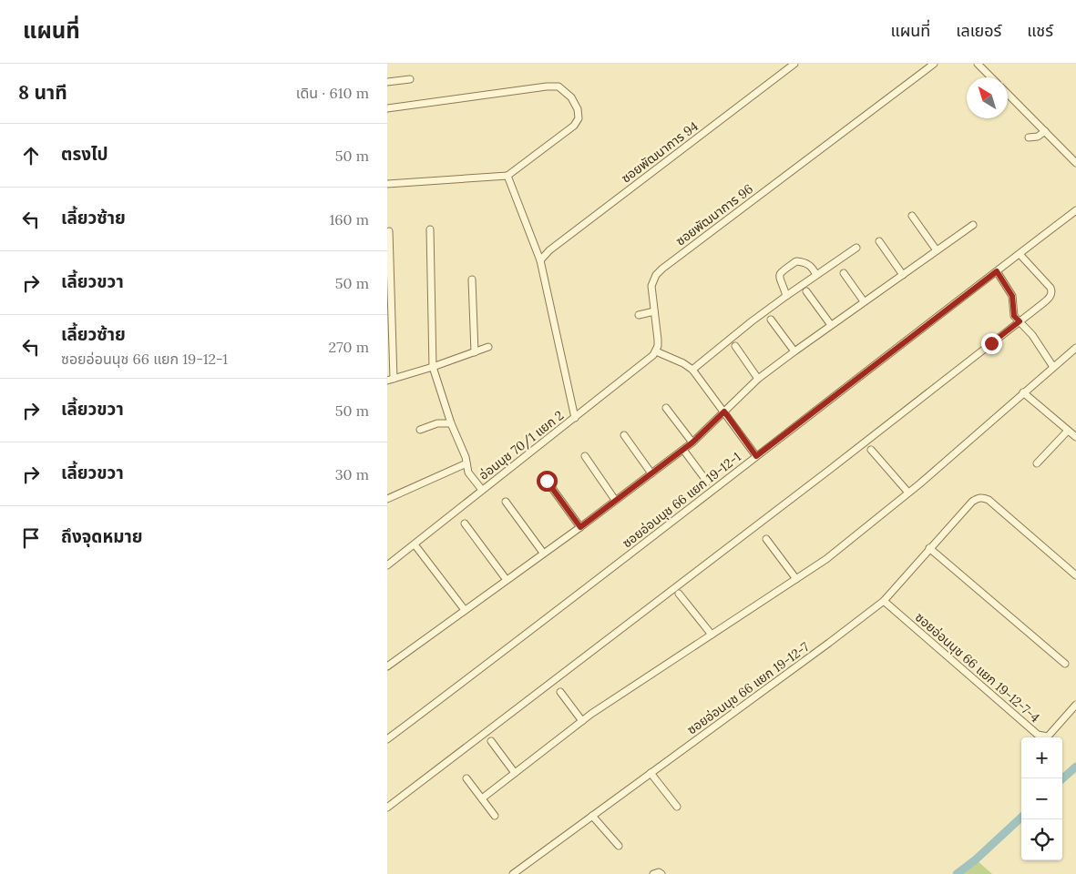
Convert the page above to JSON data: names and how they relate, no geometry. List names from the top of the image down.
{
  "streets": {
    "street": [
      "ซอยพัฒนาการ 94",
      "ซอยพัฒนาการ 96",
      "อ่อนนุช 70/1 แยก 2",
      "ซอยอ่อนนุช 66 แยก 19-12-1",
      "ซอยอ่อนนุช 66 แยก 19-12-7-4",
      "ซอยอ่อนนุช 66 แยก 19-12-7"
    ]
  },
  "crossings": [
    ["ซอยอ่อนนุช 66 แยก 19-12-7-4", "ซอยอ่อนนุช 66 แยก 19-12-7"]
  ],
  "north": "top left",
  "page": {
    "header": "แผนที่",
    "nav": ["แผนที่", "เลเยอร์", "แชร์"],
    "heading": ["8 นาที", "เดิน · 610 m"],
    "list": [
      ["ตรงไป", "50 m"],
      ["เลี้ยวซ้าย", "160 m"],
      ["เลี้ยวขวา", "50 m"],
      ["เลี้ยวซ้าย", "ซอยอ่อนนุช 66 แยก 19-12-1", "270 m"],
      ["เลี้ยวขวา", "50 m"],
      ["เลี้ยวขวา", "30 m"],
      "ถึงจุดหมาย"
    ],
    "map_buttons": ["+", "−"]
  }
}
